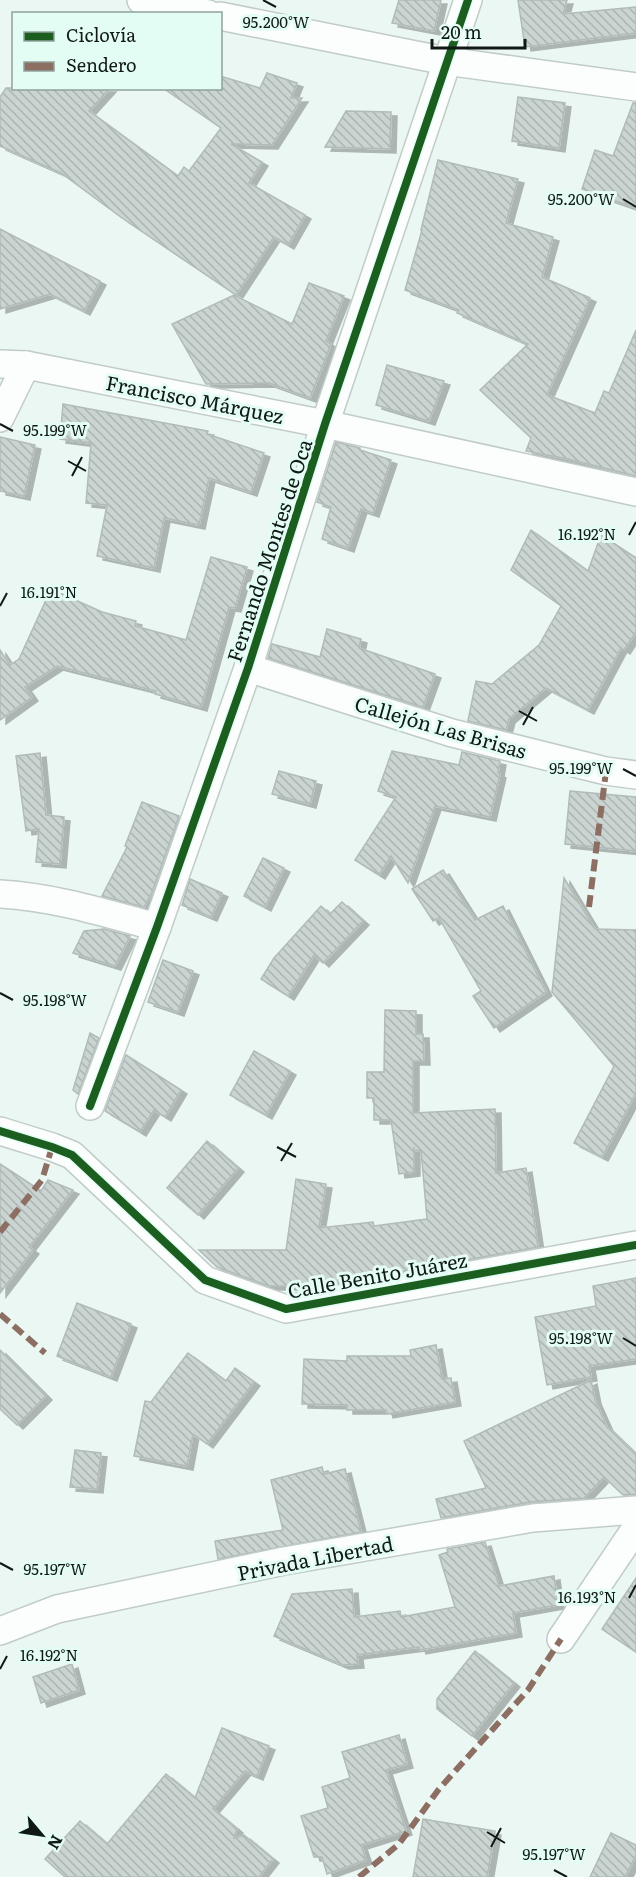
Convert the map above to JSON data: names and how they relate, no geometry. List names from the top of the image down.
{
  "streets": {
    "street": [
      "Francisco Márquez",
      "Fernando Montes de Oca",
      "Callejón Las Brisas",
      "Calle Benito Juárez",
      "Privada Libertad"
    ]
  },
  "crossings": [
    ["Francisco Márquez", "Fernando Montes de Oca"],
    ["Fernando Montes de Oca", "Callejón Las Brisas"]
  ],
  "legend": ["Ciclovía", "Sendero"],
  "scale_bar": "20 m",
  "north": "bottom right",
  "coordinates": [
    "95.200°W",
    "95.199°W",
    "16.192°N",
    "16.191°N",
    "95.198°W",
    "95.197°W",
    "16.193°N"
  ]
}
